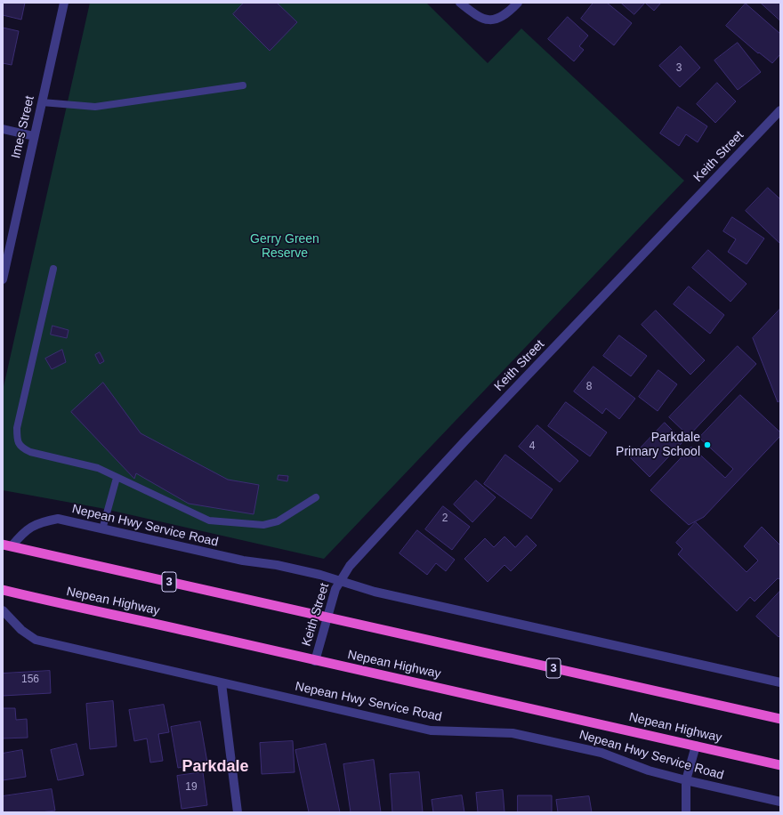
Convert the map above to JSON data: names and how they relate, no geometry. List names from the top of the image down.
{
  "streets": {
    "highway": ["3", "Nepean Highway"],
    "street": ["Imes Street", "Keith Street", "Nepean Hwy Service Road"]
  },
  "crossings": [
    ["Keith Street", "Nepean Hwy Service Road"],
    ["Keith Street", "3"],
    ["Keith Street", "Nepean Highway"],
    ["Nepean Hwy Service Road", "3"]
  ],
  "districts": ["Parkdale"],
  "parks": ["Gerry Green Reserve"],
  "places": ["Parkdale Primary School"],
  "house_numbers": [
    "3",
    "8",
    "4",
    "2",
    "156",
    "19"
  ]
}
